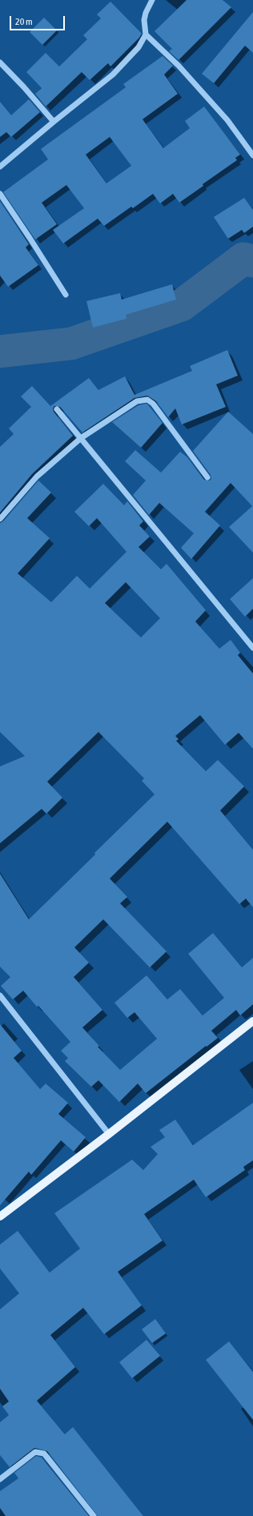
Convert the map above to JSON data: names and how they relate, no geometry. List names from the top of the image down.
{
  "scale_bar": "20 m"
}
